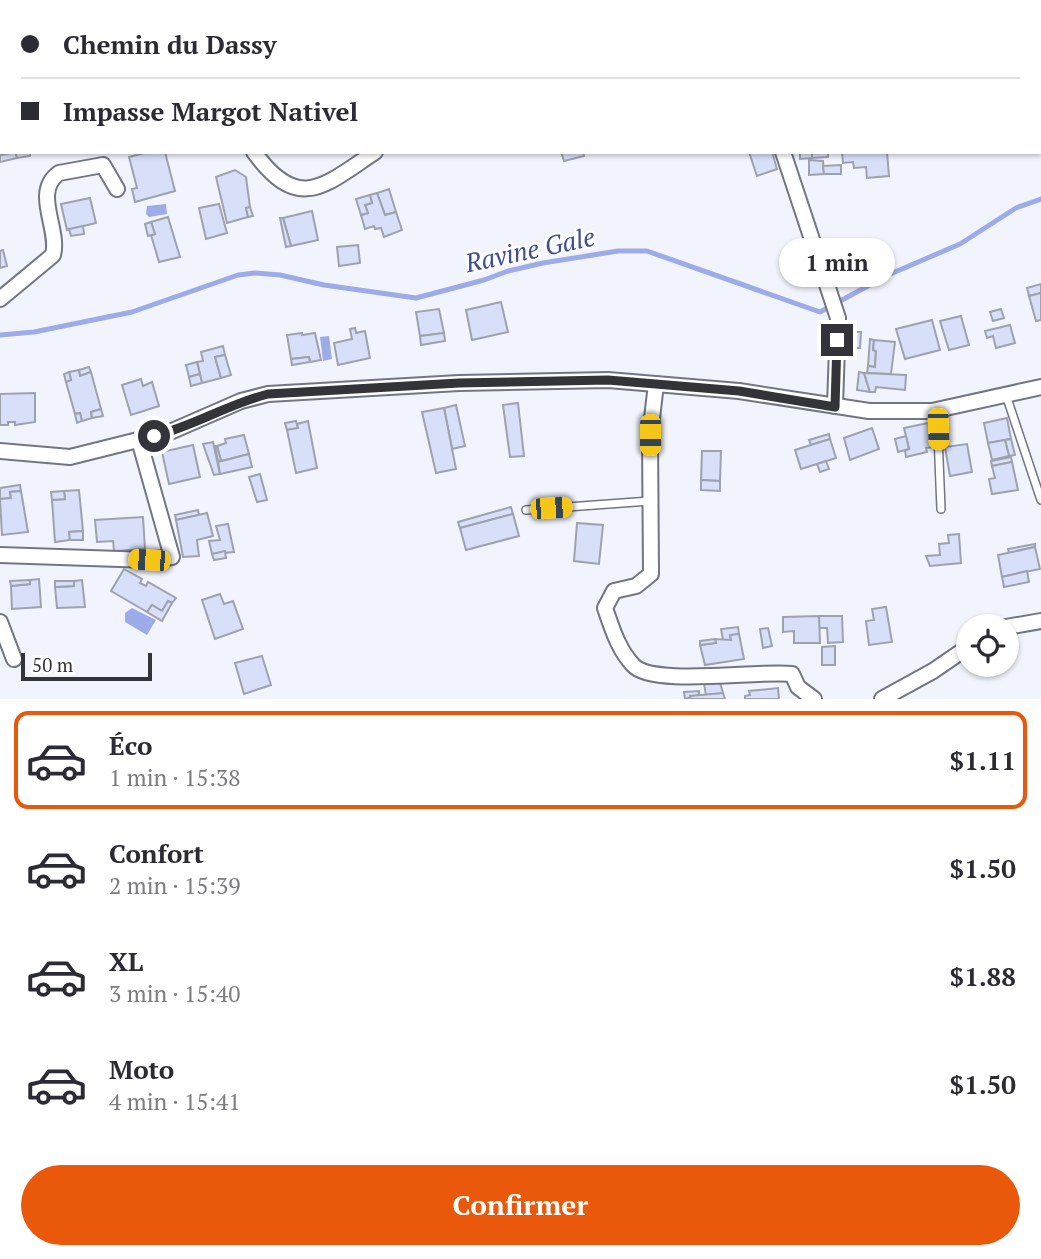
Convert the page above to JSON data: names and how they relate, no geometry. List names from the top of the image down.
{
  "water": ["Ravine Gale"],
  "scale_bar": "50 m",
  "page": {
    "banner": ["Chemin du Dassy", "Impasse Margot Nativel"],
    "bubble": "1 min",
    "scale": "50 m",
    "list": [
      {
        "name": "Éco",
        "note": "1 min · 15:38",
        "value": "$1.11"
      },
      {
        "name": "Confort",
        "note": "2 min · 15:39",
        "value": "$1.50"
      },
      {
        "name": "XL",
        "note": "3 min · 15:40",
        "value": "$1.88"
      },
      {
        "name": "Moto",
        "note": "4 min · 15:41",
        "value": "$1.50"
      }
    ],
    "buttons": "Confirmer"
  }
}
